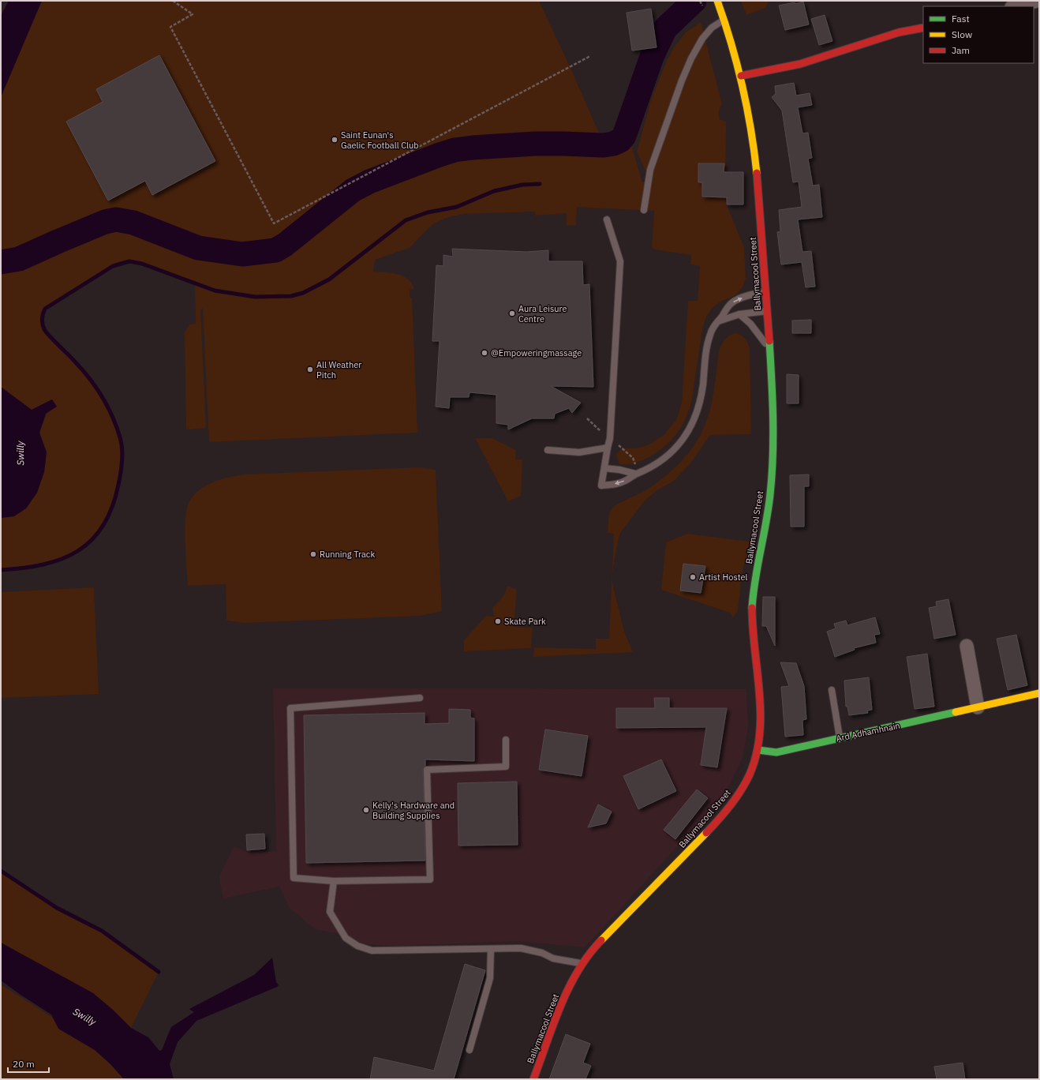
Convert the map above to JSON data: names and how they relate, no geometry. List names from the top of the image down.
{
  "streets": {
    "main road": ["Ballymacool Street", "Ard Adhamhnain"]
  },
  "crossings": [
    ["Ballymacool Street", "Ard Adhamhnain"]
  ],
  "water": ["Swilly"],
  "places": [
    "Saint Eunan's Gaelic Football Club",
    "Aura Leisure Centre",
    "@Empoweringmassage",
    "All Weather Pitch",
    "Running Track",
    "Artist Hostel",
    "Skate Park",
    "Kelly's Hardware and Building Supplies"
  ],
  "legend": ["Fast", "Slow", "Jam"],
  "scale_bar": "20 m"
}
